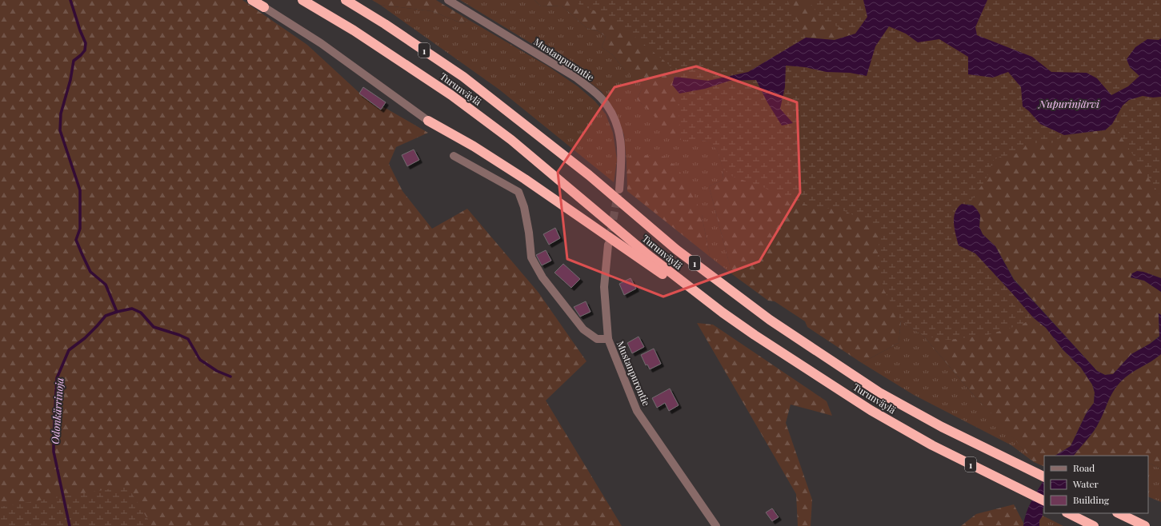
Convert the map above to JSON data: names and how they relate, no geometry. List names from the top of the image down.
{
  "streets": {
    "highway": ["1", "Turunväylä"],
    "street": ["Mustanpurontie"]
  },
  "water": ["Nupurinjärvi", "Odonkärrinoja"],
  "legend": ["Road", "Water", "Building"]
}
